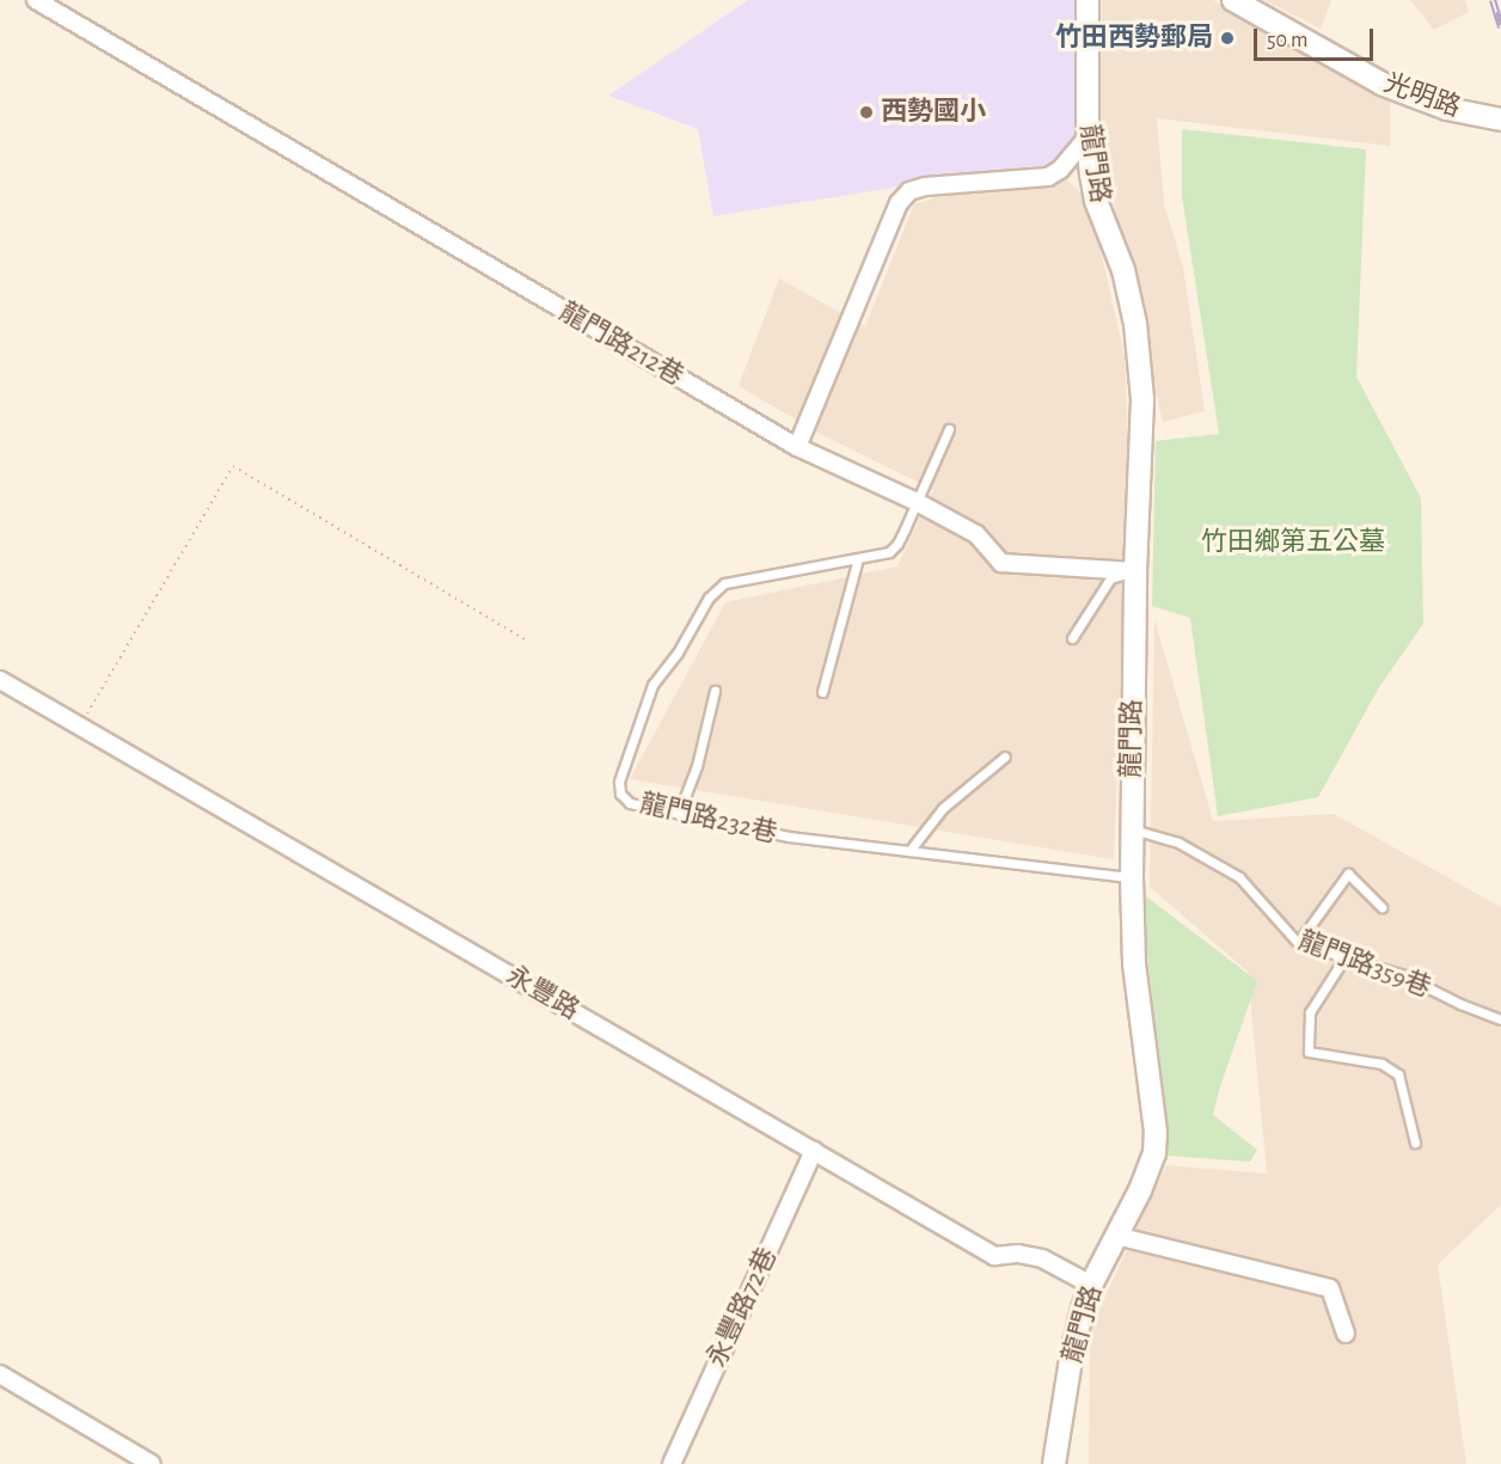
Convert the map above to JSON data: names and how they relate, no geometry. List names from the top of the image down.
{
  "streets": {
    "street": [
      "光明路",
      "龍門路",
      "龍門路212巷",
      "永豐路",
      "永豐路72巷"
    ],
    "lane": ["龍門路232巷", "龍門路359巷"]
  },
  "crossings": [
    ["龍門路", "龍門路212巷"],
    ["龍門路", "龍門路232巷"],
    ["龍門路", "龍門路359巷"],
    ["龍門路", "永豐路"],
    ["永豐路", "永豐路72巷"]
  ],
  "parks": ["竹田鄉第五公墓"],
  "places": ["竹田西勢郵局", "西勢國小"],
  "scale_bar": "50 m"
}
